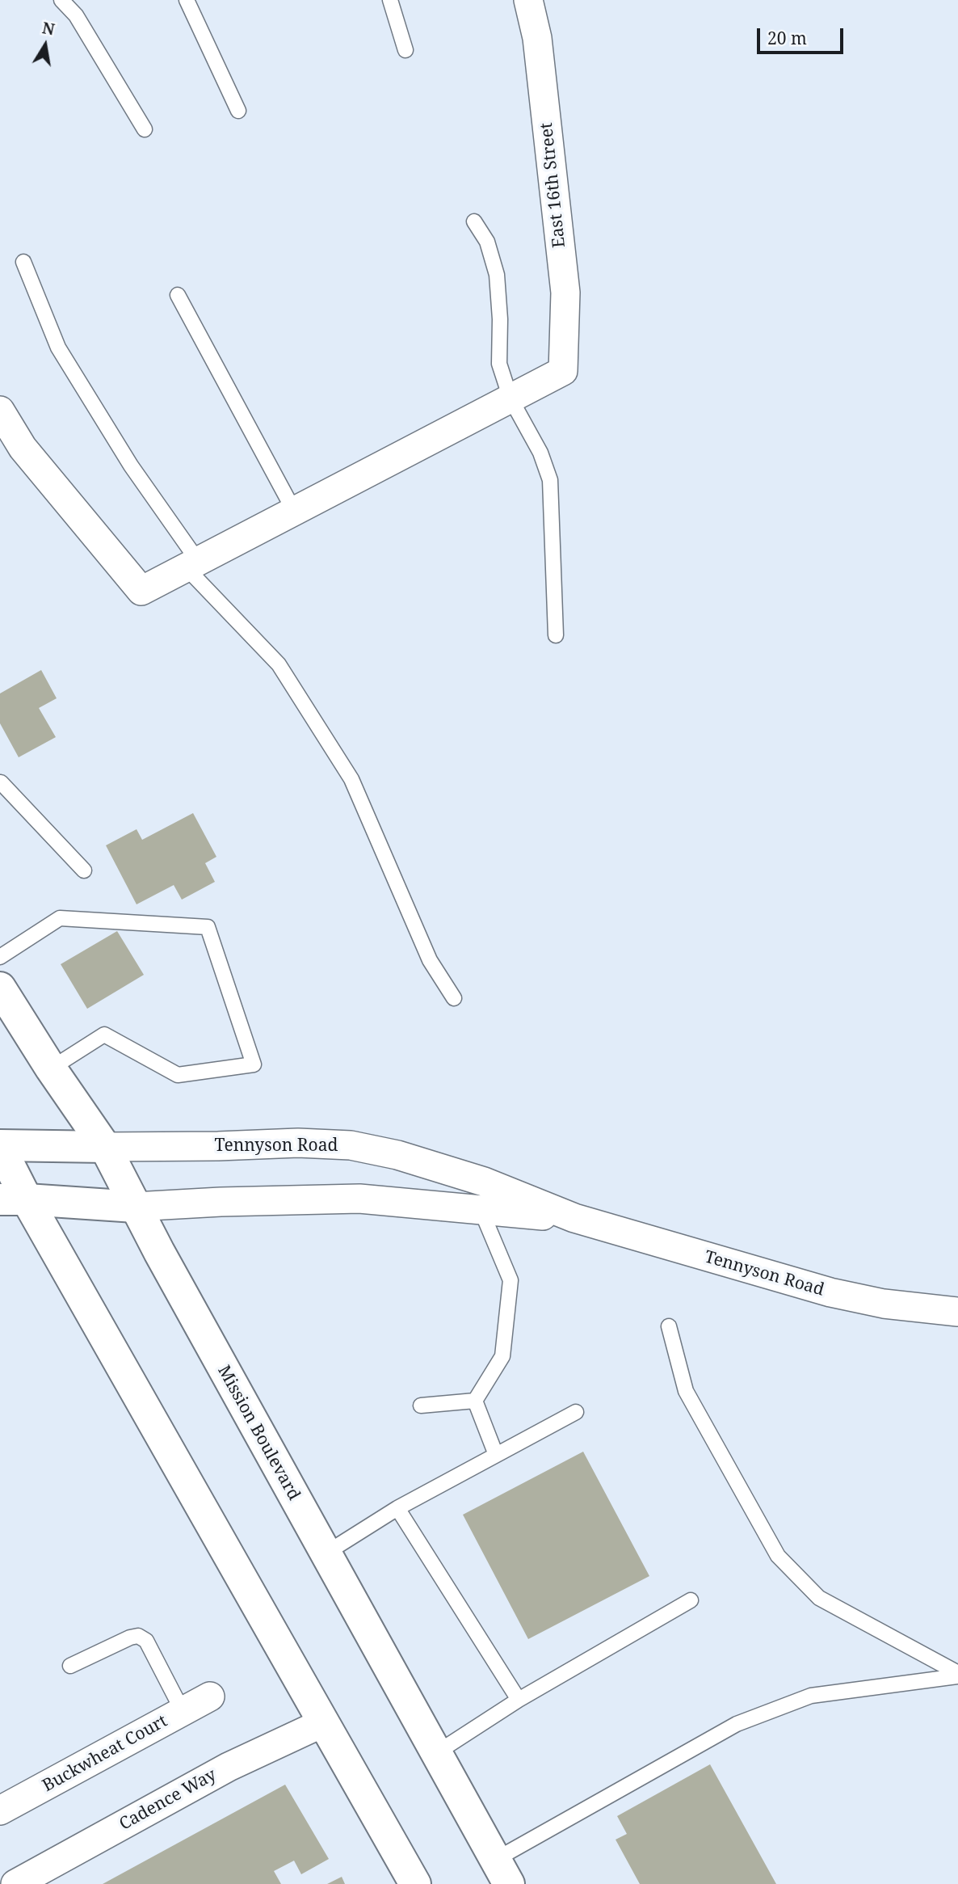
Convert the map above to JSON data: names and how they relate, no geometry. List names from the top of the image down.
{
  "streets": {
    "main road": ["Tennyson Road", "Mission Boulevard"],
    "street": ["East 16th Street", "Buckwheat Court", "Cadence Way"]
  },
  "crossings": [
    ["Tennyson Road", "Mission Boulevard"]
  ],
  "scale_bar": "20 m",
  "north": "top"
}
